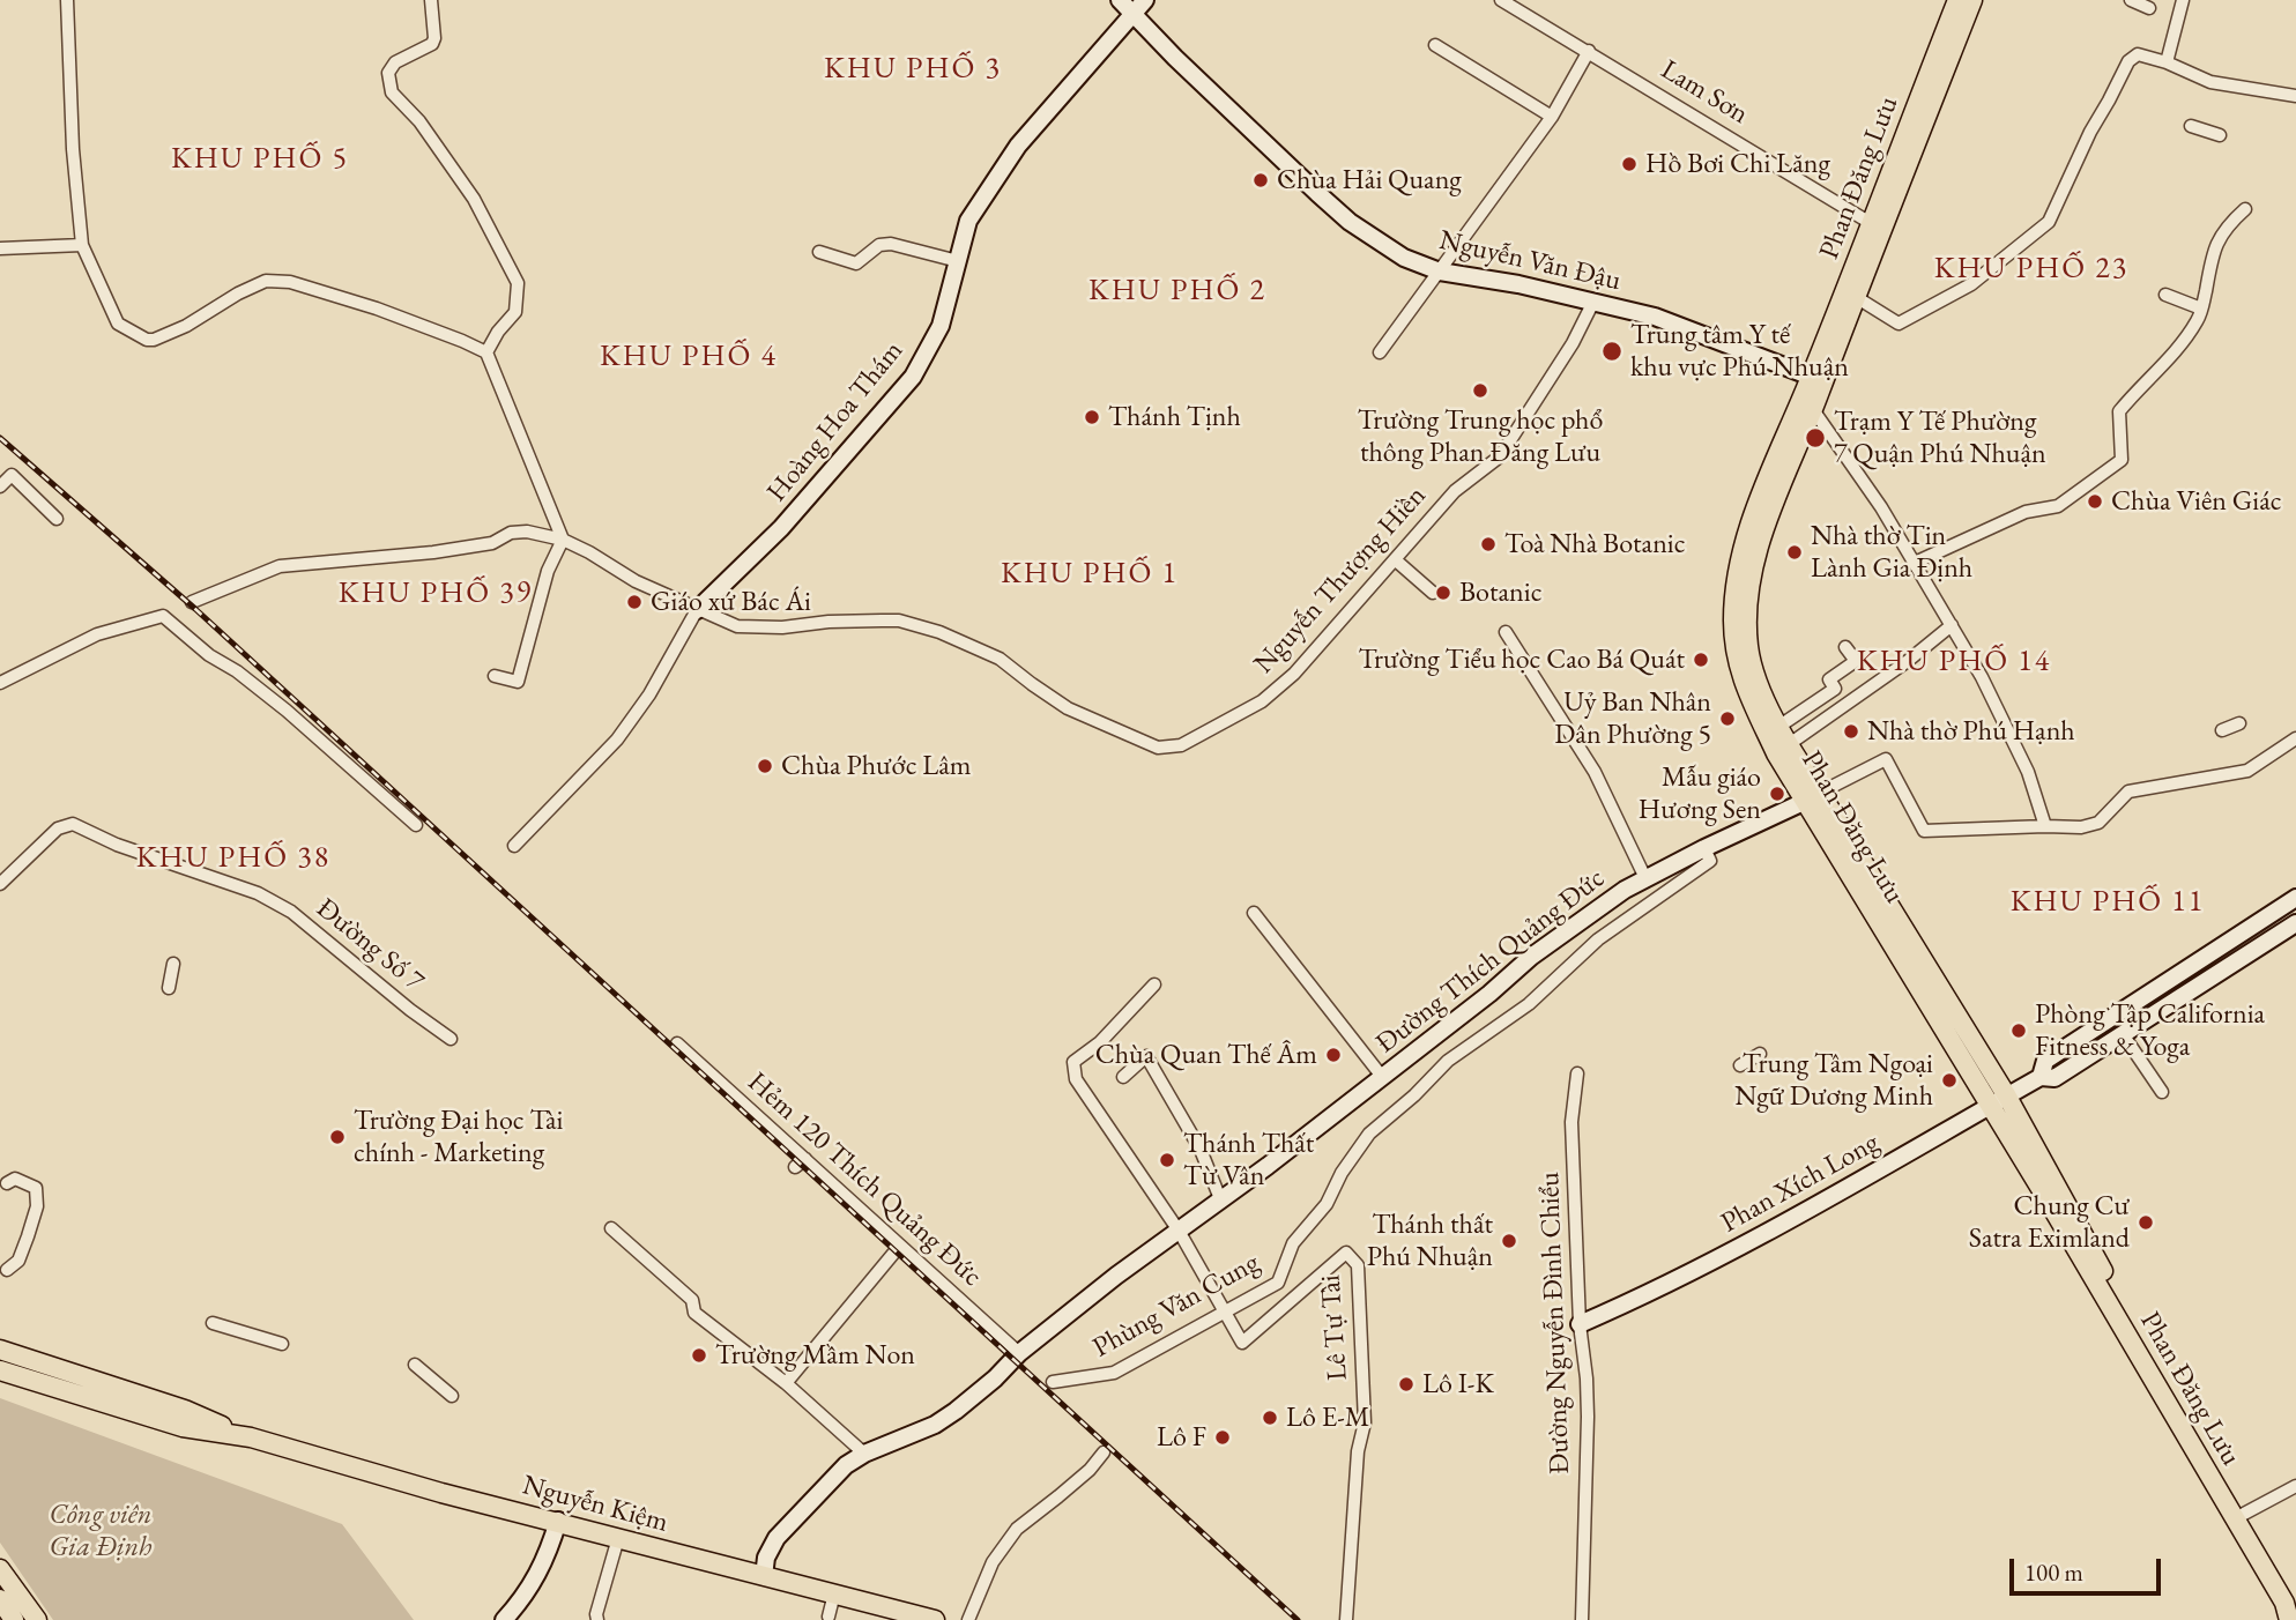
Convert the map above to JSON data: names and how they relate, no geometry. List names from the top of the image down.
{
  "streets": {
    "main road": ["Phan Đăng Lưu", "Nguyễn Kiệm"],
    "street": [
      "Lam Sơn",
      "Nguyễn Văn Đậu",
      "Hoàng Hoa Thám",
      "Nguyễn Thượng Hiền",
      "Đường Số 7",
      "Đường Thích Quảng Đức",
      "Hẻm 120 Thích Quảng Đức",
      "Phan Xích Long",
      "Phùng Văn Cung",
      "Đường Nguyễn Đình Chiểu",
      "Lê Tự Tài"
    ]
  },
  "crossings": [
    ["Lam Sơn", "Phan Đăng Lưu"],
    ["Phan Đăng Lưu", "Nguyễn Văn Đậu"],
    ["Phan Đăng Lưu", "Đường Thích Quảng Đức"],
    ["Phan Đăng Lưu", "Phan Xích Long"],
    ["Nguyễn Văn Đậu", "Hoàng Hoa Thám"],
    ["Nguyễn Văn Đậu", "Nguyễn Thượng Hiền"],
    ["Hoàng Hoa Thám", "Nguyễn Thượng Hiền"],
    ["Đường Thích Quảng Đức", "Hẻm 120 Thích Quảng Đức"],
    ["Đường Thích Quảng Đức", "Phùng Văn Cung"],
    ["Đường Thích Quảng Đức", "Lê Tự Tài"],
    ["Phan Xích Long", "Đường Nguyễn Đình Chiểu"],
    ["Phùng Văn Cung", "Lê Tự Tài"]
  ],
  "districts": [
    "KHU PHỐ 3",
    "KHU PHỐ 5",
    "KHU PHỐ 23",
    "KHU PHỐ 2",
    "KHU PHỐ 4",
    "KHU PHỐ 1",
    "KHU PHỐ 39",
    "KHU PHỐ 14",
    "KHU PHỐ 38",
    "KHU PHỐ 11"
  ],
  "parks": ["Công viên Gia Định"],
  "places": [
    "Hồ Bơi Chi Lăng",
    "Chùa Hải Quang",
    "Trung tâm Y tế khu vực Phú Nhuận",
    "Trường Trung học phổ thông Phan Đăng Lưu",
    "Thánh Tịnh",
    "Trạm Y Tế Phường 7 Quận Phú Nhuận",
    "Chùa Viên Giác",
    "Toà Nhà Botanic",
    "Nhà thờ Tin Lành Gia Định",
    "Botanic",
    "Giáo xứ Bác Ái",
    "Trường Tiểu học Cao Bá Quát",
    "Uỷ Ban Nhân Dân Phường 5",
    "Nhà thờ Phú Hạnh",
    "Chùa Phước Lâm",
    "Mẫu giáo Hương Sen",
    "Phòng Tập California Fitness & Yoga",
    "Chùa Quan Thế Âm",
    "Trung Tâm Ngoại Ngữ Dương Minh",
    "Trường Đại học Tài chính - Marketing",
    "Thánh Thất Từ Vân",
    "Chung Cư Satra Eximland",
    "Thánh thất Phú Nhuận",
    "Trường Mầm Non",
    "Lô I-K",
    "Lô E-M",
    "Lô F"
  ],
  "scale_bar": "100 m"
}
